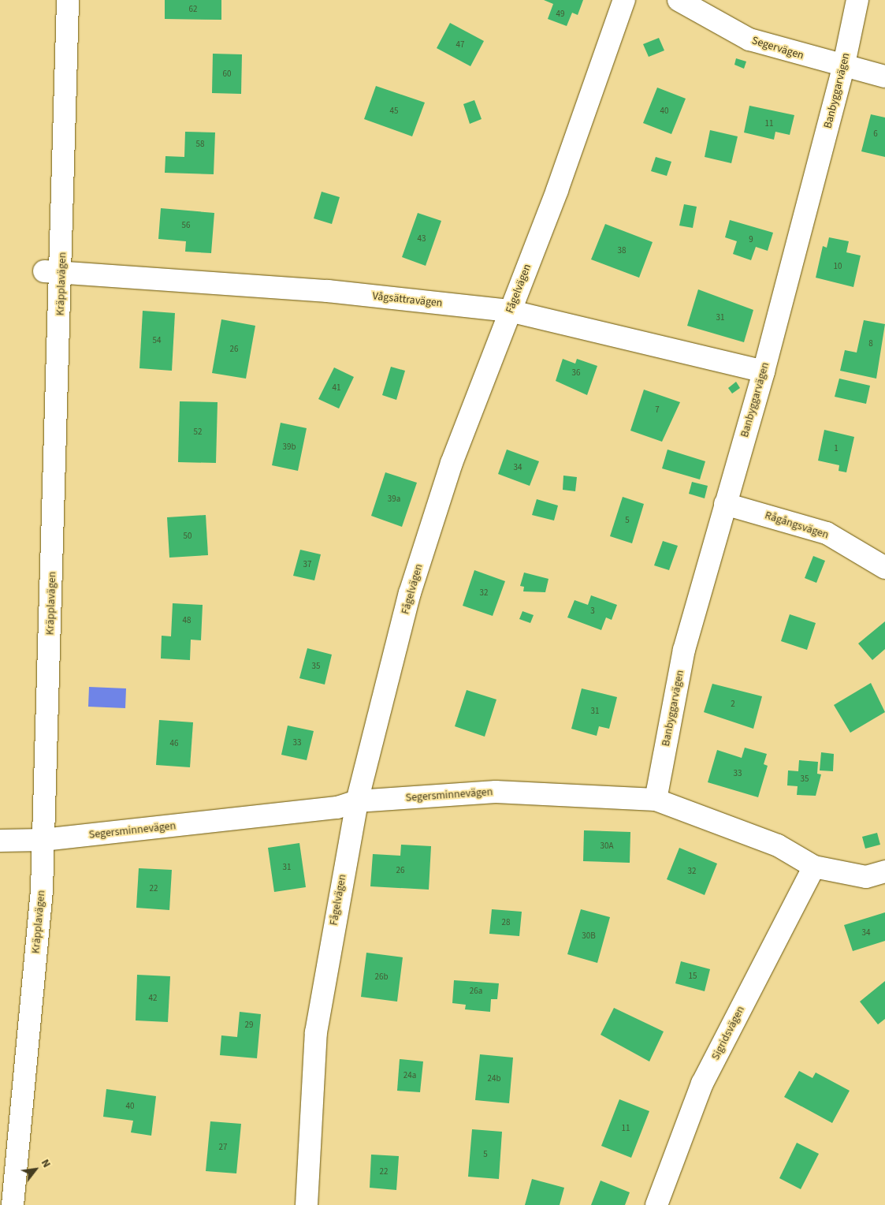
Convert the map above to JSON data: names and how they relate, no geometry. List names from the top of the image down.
{
  "streets": {
    "street": [
      "Segervägen",
      "Banbyggarvägen",
      "Kräpplavägen",
      "Fågelvägen",
      "Vågsättravägen",
      "Rågångsvägen",
      "Segersminnevägen",
      "Sigridsvägen"
    ]
  },
  "crossings": [
    ["Segervägen", "Banbyggarvägen"],
    ["Banbyggarvägen", "Vågsättravägen"],
    ["Banbyggarvägen", "Rågångsvägen"],
    ["Banbyggarvägen", "Segersminnevägen"],
    ["Kräpplavägen", "Vågsättravägen"],
    ["Kräpplavägen", "Segersminnevägen"],
    ["Fågelvägen", "Vågsättravägen"],
    ["Fågelvägen", "Segersminnevägen"],
    ["Segersminnevägen", "Sigridsvägen"]
  ],
  "house_numbers": [
    "62",
    "49",
    "47",
    "60",
    "45",
    "40",
    "11",
    "6",
    "58",
    "56",
    "43",
    "9",
    "38",
    "10",
    "31",
    "54",
    "8",
    "26",
    "36",
    "41",
    "7",
    "52",
    "39b",
    "1",
    "34",
    "39a",
    "5",
    "50",
    "37",
    "32",
    "3",
    "48",
    "35",
    "2",
    "31",
    "33",
    "46",
    "33",
    "35",
    "30A",
    "31",
    "26",
    "32",
    "22",
    "28",
    "34",
    "30B",
    "15",
    "26b",
    "26a",
    "42",
    "29",
    "24a",
    "24b",
    "40",
    "11",
    "27",
    "5",
    "22"
  ],
  "north": "top right"
}
